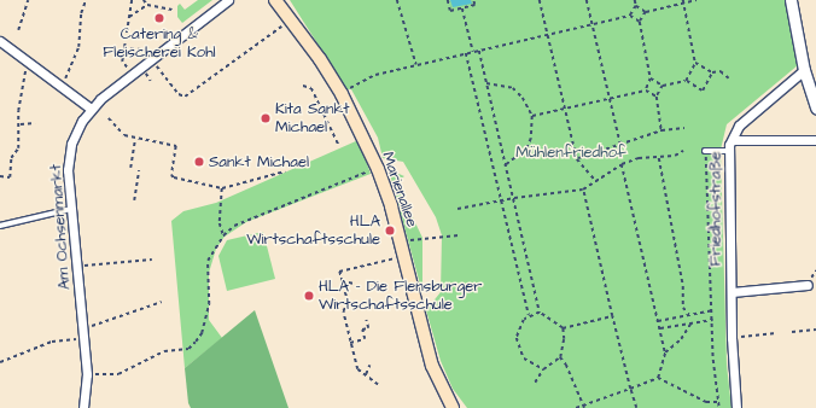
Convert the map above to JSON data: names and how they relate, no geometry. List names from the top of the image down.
{
  "streets": {
    "main road": ["Marienallee"],
    "street": ["Friedhofstraße", "Am Ochsenmarkt"]
  },
  "parks": ["Mühlenfriedhof"],
  "places": [
    "Catering & Fleischerei Kohl",
    "Kita Sankt Michael",
    "Sankt Michael",
    "HLA Wirtschaftsschule",
    "HLA - Die Flensburger Wirtschaftsschule"
  ]
}
